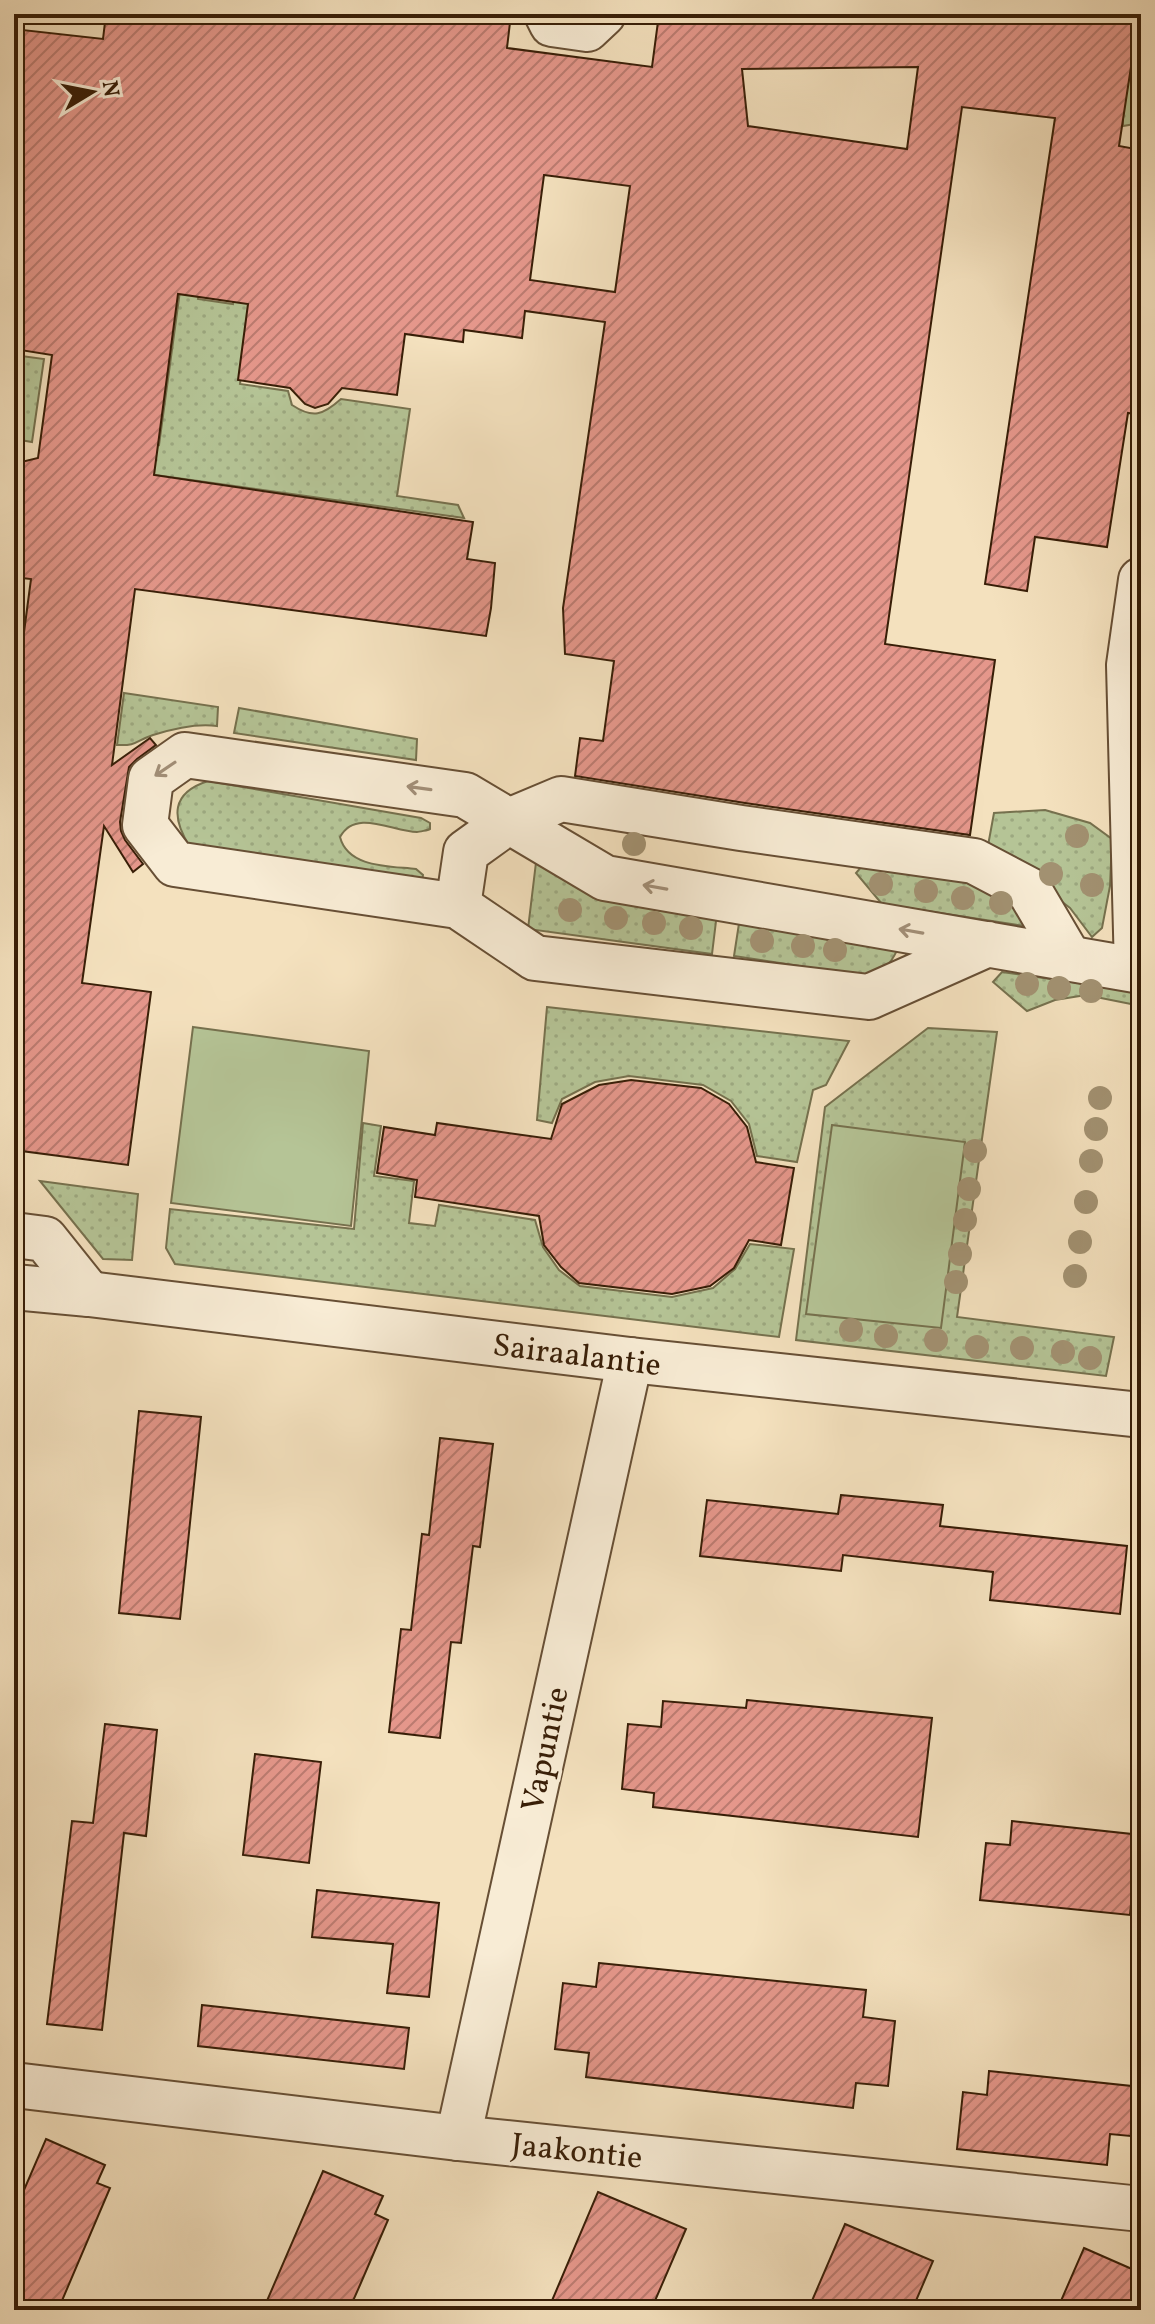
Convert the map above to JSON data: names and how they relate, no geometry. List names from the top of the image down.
{
  "streets": {
    "street": ["Sairaalantie", "Vapuntie", "Jaakontie"]
  },
  "crossings": [
    ["Sairaalantie", "Vapuntie"],
    ["Vapuntie", "Jaakontie"]
  ],
  "north": "right"
}
